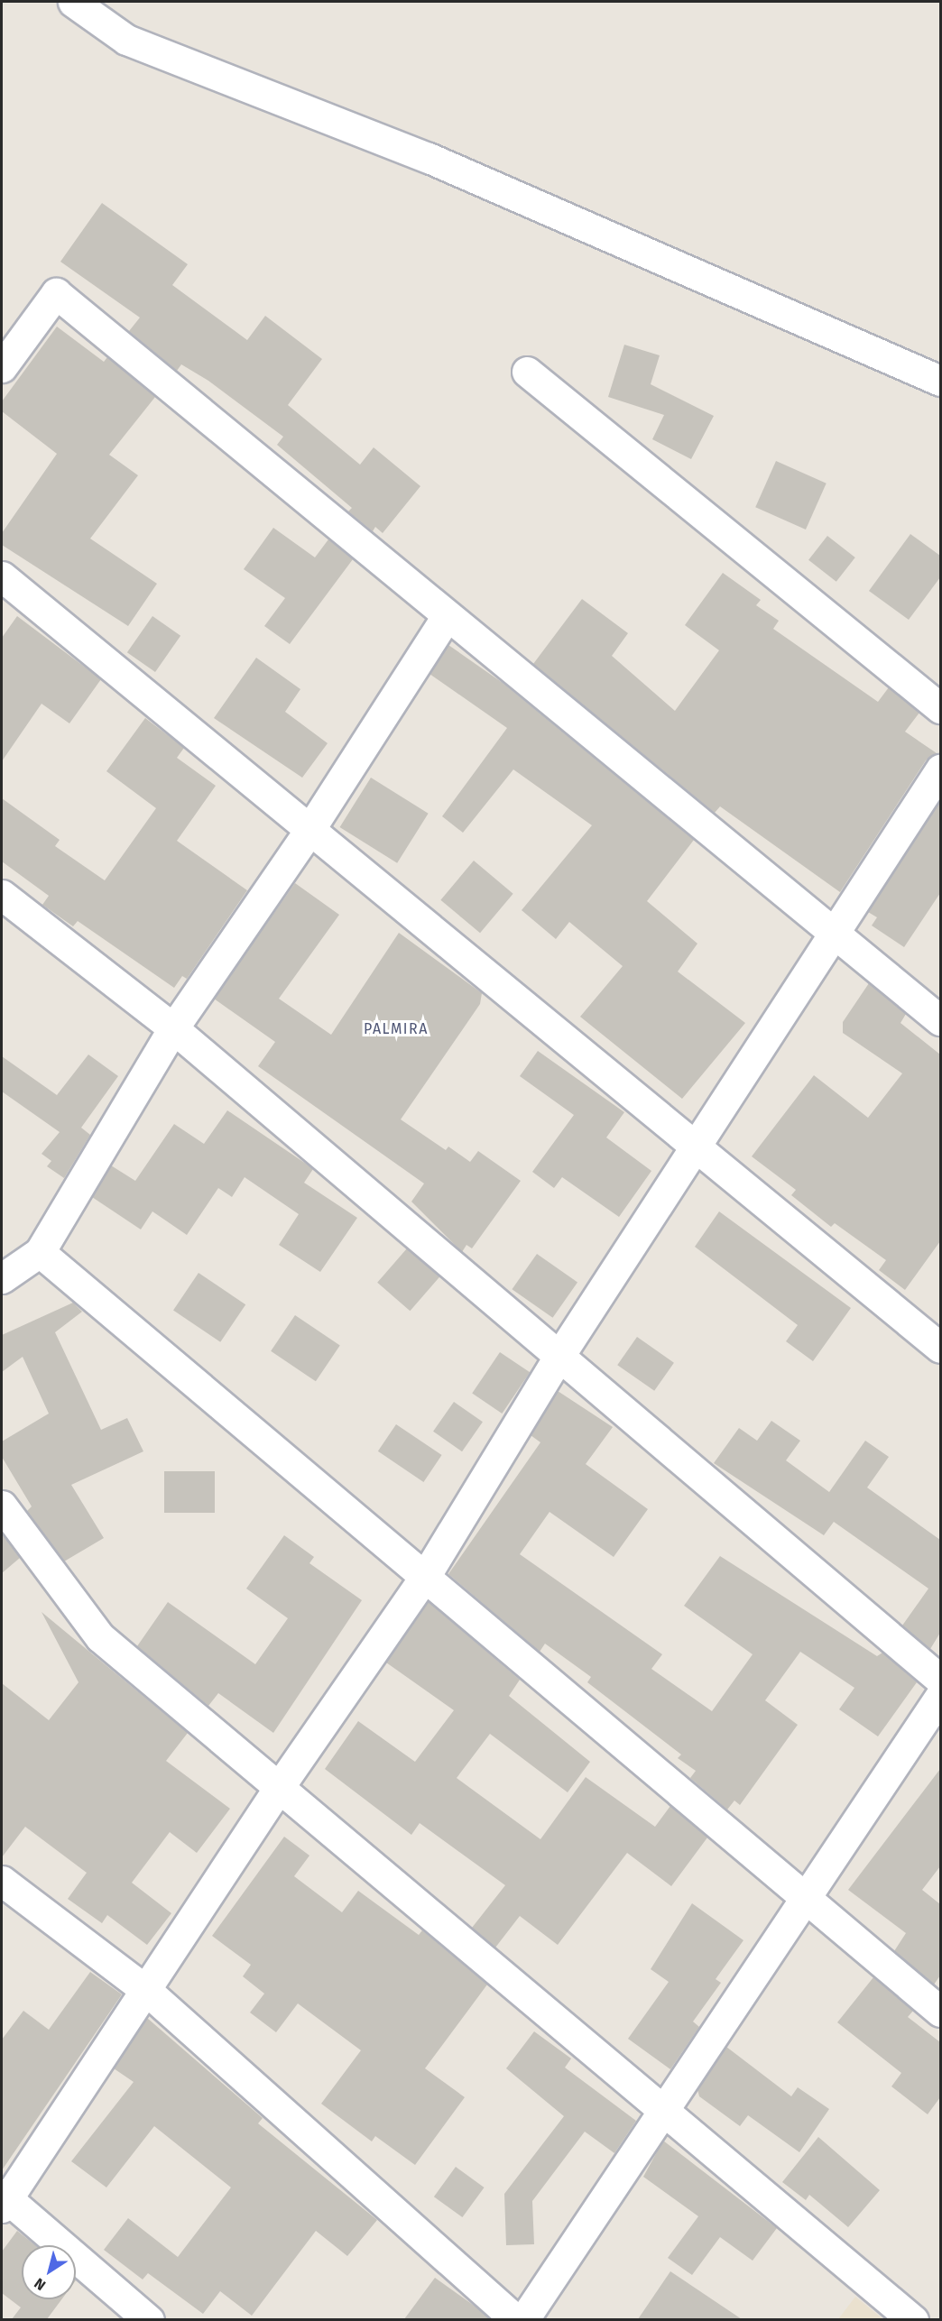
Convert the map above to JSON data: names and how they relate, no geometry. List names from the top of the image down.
{
  "districts": ["PALMIRA"],
  "north": "bottom left"
}
